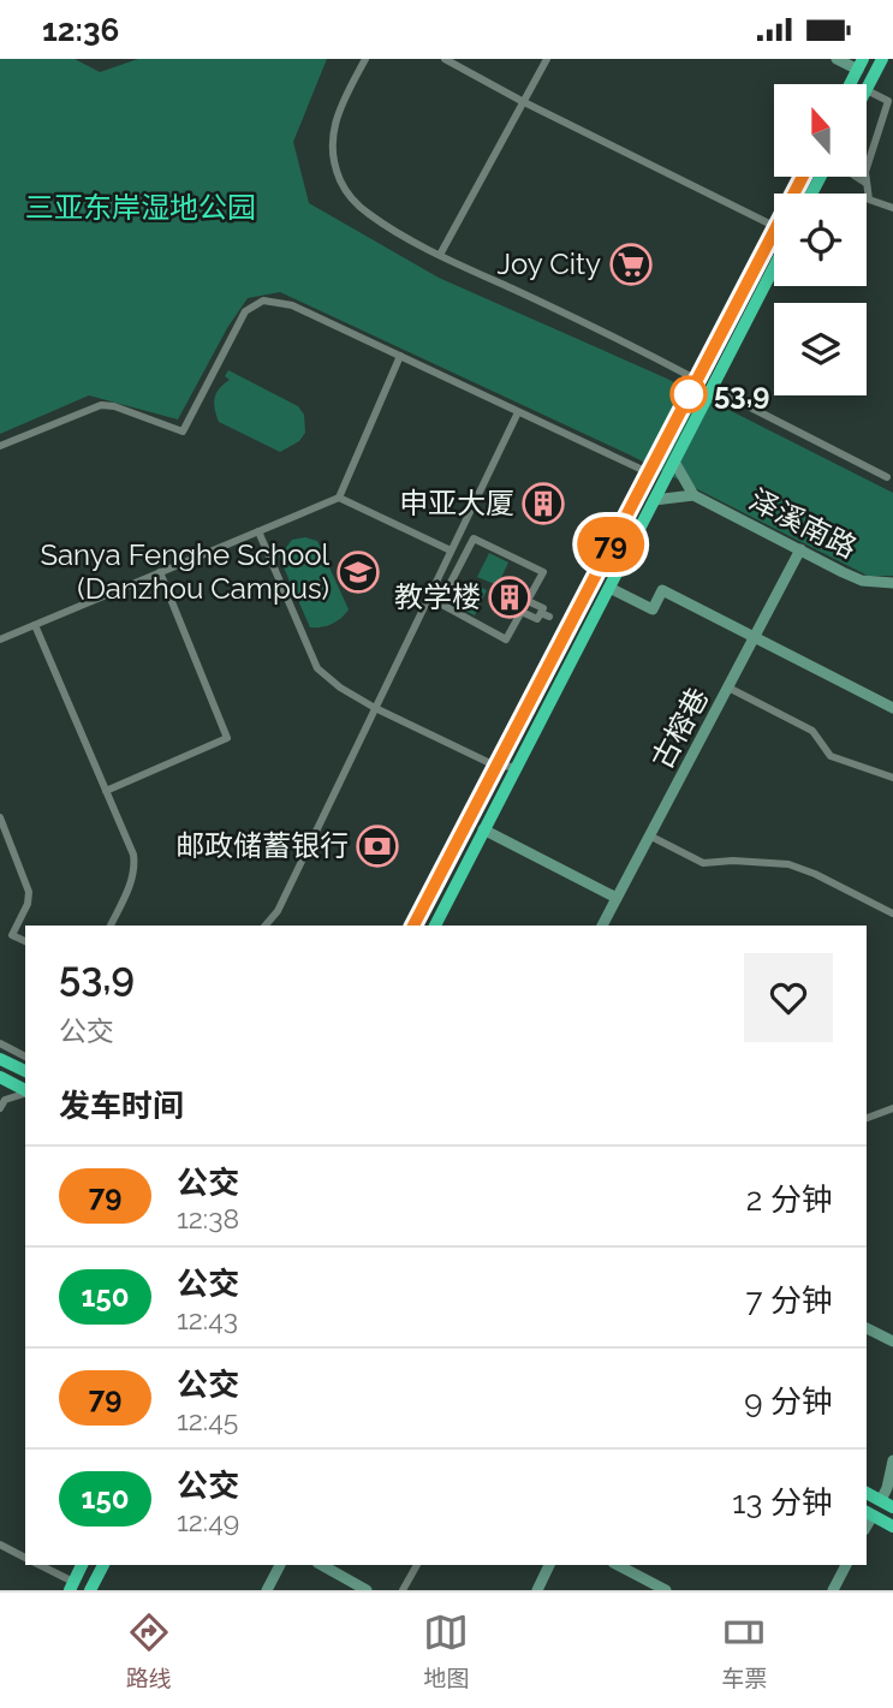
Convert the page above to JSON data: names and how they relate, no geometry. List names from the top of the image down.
{
  "streets": {
    "street": ["泽溪南路", "古榕巷"]
  },
  "crossings": [
    ["泽溪南路", "古榕巷"]
  ],
  "parks": ["三亚东岸湿地公园"],
  "places": {
    "supermarket": ["Joy City"],
    "other": ["53,9"],
    "building": ["申亚大厦", "教学楼"],
    "school or university": ["Sanya Fenghe School (Danzhou Campus)"],
    "bank": ["邮政储蓄银行"]
  },
  "lines": ["bus line 79"],
  "north": "top",
  "page": {
    "status": "12:36",
    "on_map": "79",
    "heading": [
      ["53,9", "公交"],
      "发车时间"
    ],
    "list": [
      {
        "mark": "79",
        "name": "公交",
        "note": "12:38",
        "value": "2 分钟"
      },
      {
        "mark": "150",
        "name": "公交",
        "note": "12:43",
        "value": "7 分钟"
      },
      {
        "mark": "79",
        "name": "公交",
        "note": "12:45",
        "value": "9 分钟"
      },
      {
        "mark": "150",
        "name": "公交",
        "note": "12:49",
        "value": "13 分钟"
      }
    ],
    "tabs": ["路线", "地图", "车票"]
  }
}
